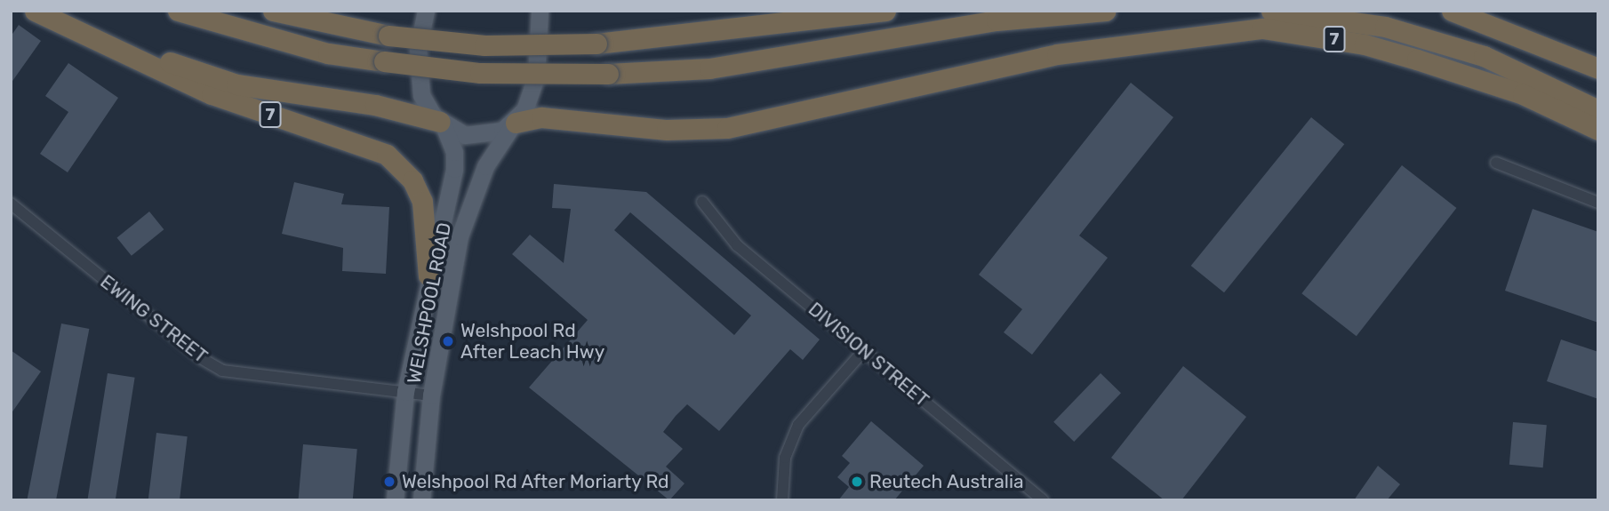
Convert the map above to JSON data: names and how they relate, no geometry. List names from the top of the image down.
{
  "streets": {
    "highway": ["7"],
    "main road": ["WELSHPOOL ROAD"],
    "street": ["EWING STREET", "DIVISION STREET"]
  },
  "crossings": [
    ["7", "WELSHPOOL ROAD"],
    ["WELSHPOOL ROAD", "EWING STREET"]
  ],
  "places": ["Welshpool Rd After Leach Hwy", "Welshpool Rd After Moriarty Rd", "Reutech Australia"]
}
